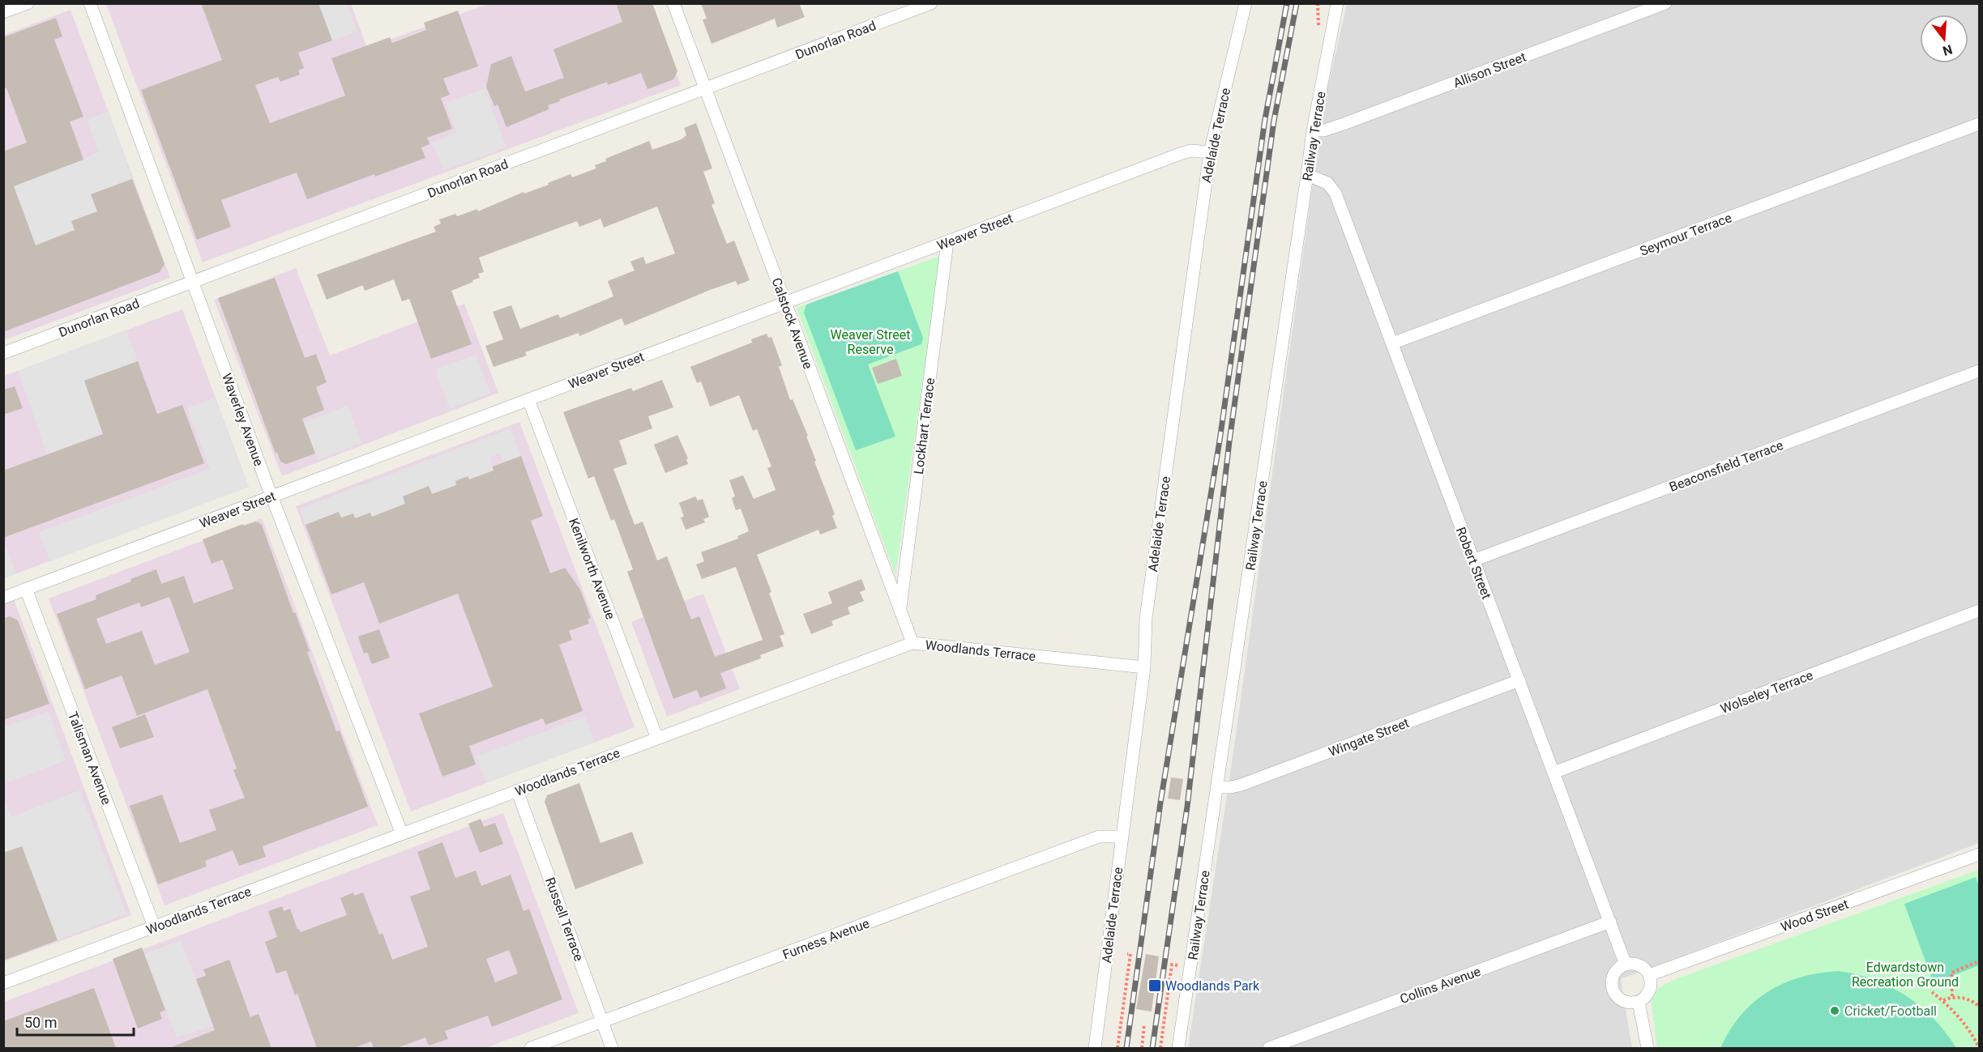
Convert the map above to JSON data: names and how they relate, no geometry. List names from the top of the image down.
{
  "streets": {
    "street": [
      "Dunorlan Road",
      "Allison Street",
      "Adelaide Terrace",
      "Railway Terrace",
      "Weaver Street",
      "Seymour Terrace",
      "Calstock Avenue",
      "Waverley Avenue",
      "Lockhart Terrace",
      "Beaconsfield Terrace",
      "Robert Street",
      "Kenilworth Avenue",
      "Woodlands Terrace",
      "Wolseley Terrace",
      "Wingate Street",
      "Talisman Avenue",
      "Wood Street",
      "Russell Terrace",
      "Furness Avenue",
      "Collins Avenue"
    ]
  },
  "crossings": [
    ["Dunorlan Road", "Calstock Avenue"],
    ["Dunorlan Road", "Waverley Avenue"],
    ["Allison Street", "Railway Terrace"],
    ["Adelaide Terrace", "Weaver Street"],
    ["Adelaide Terrace", "Woodlands Terrace"],
    ["Adelaide Terrace", "Furness Avenue"],
    ["Railway Terrace", "Robert Street"],
    ["Railway Terrace", "Wingate Street"],
    ["Weaver Street", "Calstock Avenue"],
    ["Weaver Street", "Waverley Avenue"],
    ["Weaver Street", "Lockhart Terrace"],
    ["Weaver Street", "Kenilworth Avenue"],
    ["Weaver Street", "Talisman Avenue"],
    ["Seymour Terrace", "Robert Street"],
    ["Calstock Avenue", "Lockhart Terrace"],
    ["Calstock Avenue", "Woodlands Terrace"],
    ["Waverley Avenue", "Woodlands Terrace"],
    ["Beaconsfield Terrace", "Robert Street"],
    ["Robert Street", "Wolseley Terrace"],
    ["Robert Street", "Wingate Street"],
    ["Robert Street", "Wood Street"],
    ["Robert Street", "Collins Avenue"],
    ["Kenilworth Avenue", "Woodlands Terrace"],
    ["Woodlands Terrace", "Talisman Avenue"],
    ["Woodlands Terrace", "Russell Terrace"],
    ["Russell Terrace", "Furness Avenue"]
  ],
  "parks": ["Weaver Street Reserve", "Edwardstown Recreation Ground"],
  "places": {
    "transit": ["Woodlands Park"],
    "other": ["Cricket/Football"]
  },
  "scale_bar": "50 m",
  "north": "bottom"
}
